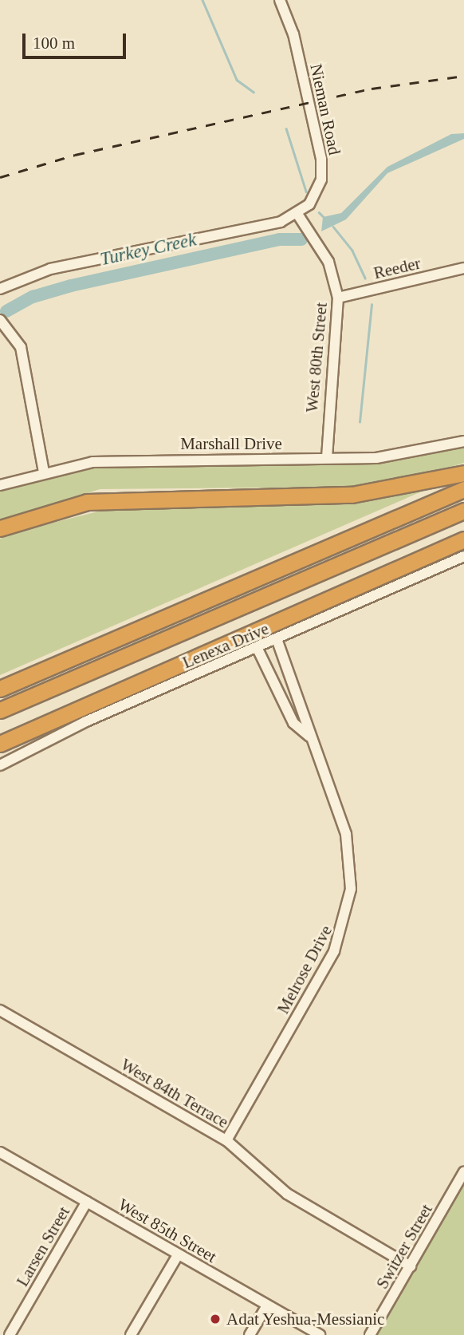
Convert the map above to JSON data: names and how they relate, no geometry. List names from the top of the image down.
{
  "streets": {
    "street": [
      "Nieman Road",
      "Reeder",
      "West 80th Street",
      "Marshall Drive",
      "Lenexa Drive",
      "Melrose Drive",
      "West 84th Terrace",
      "West 85th Street",
      "Larsen Street",
      "Switzer Street"
    ]
  },
  "crossings": [
    ["Nieman Road", "West 80th Street"],
    ["Reeder", "West 80th Street"],
    ["West 80th Street", "Marshall Drive"],
    ["Lenexa Drive", "Melrose Drive"],
    ["Melrose Drive", "West 84th Terrace"],
    ["West 84th Terrace", "Switzer Street"],
    ["West 85th Street", "Larsen Street"]
  ],
  "water": ["Turkey Creek"],
  "places": ["Adat Yeshua-Messianic"],
  "scale_bar": "100 m"
}
